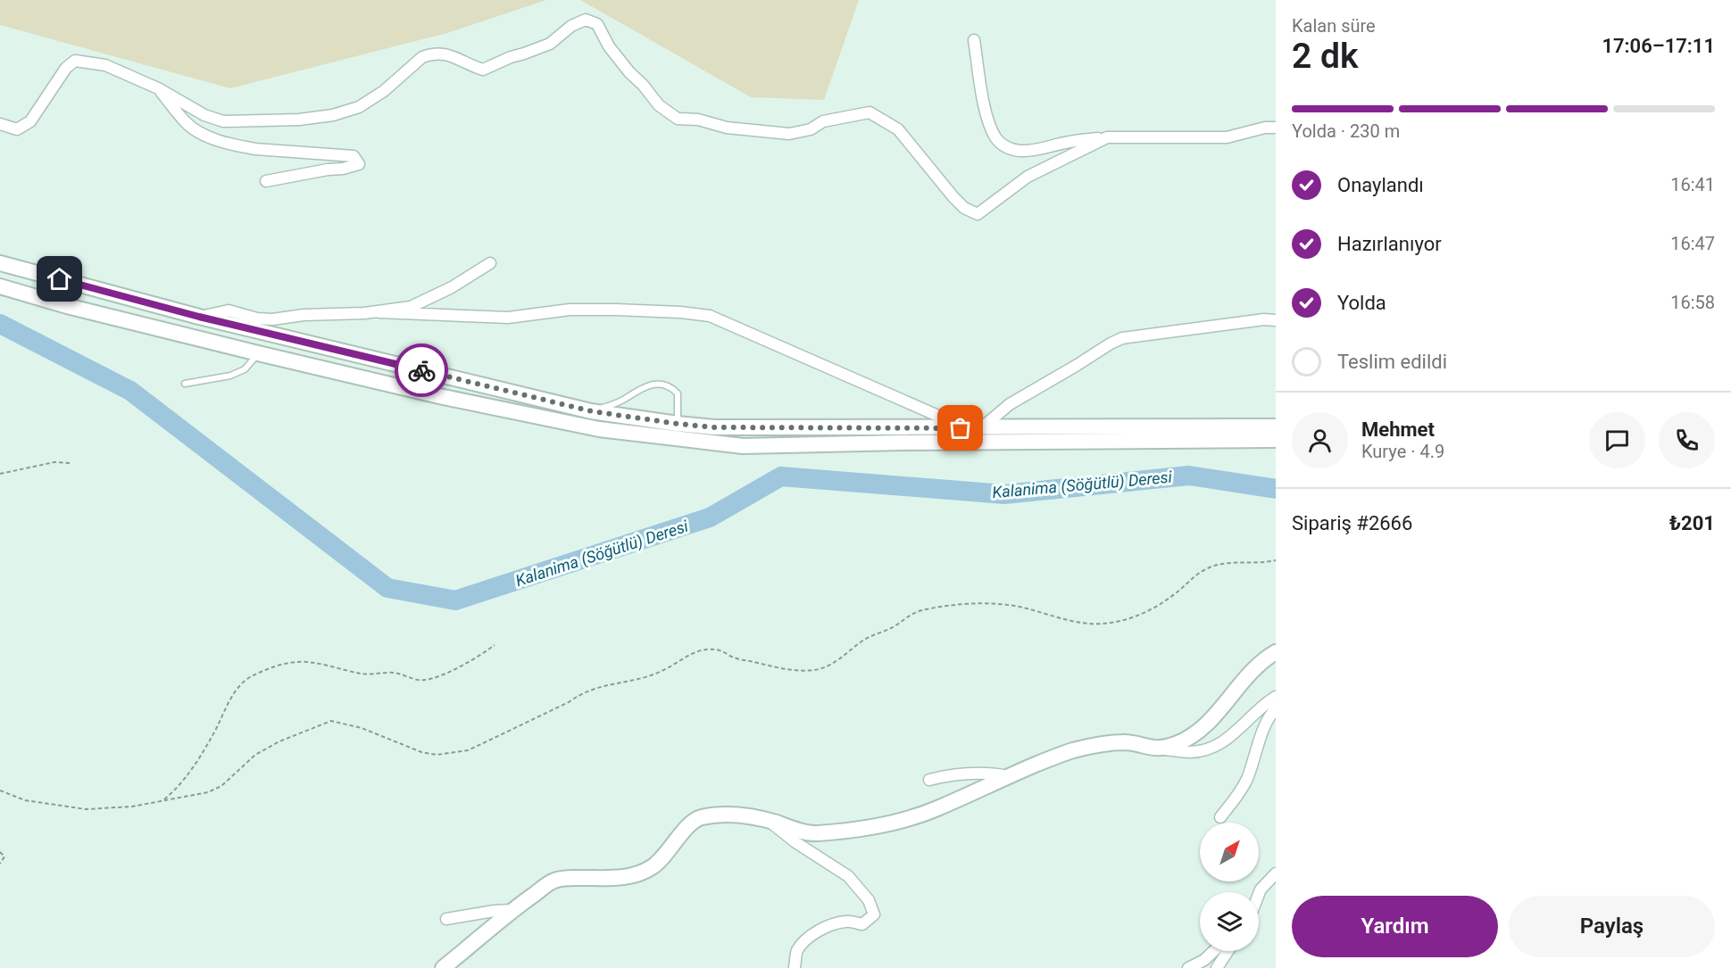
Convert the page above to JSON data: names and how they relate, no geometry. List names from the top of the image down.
{
  "water": ["Kalanima (Söğütlü) Deresi"],
  "north": "top right",
  "page": {
    "heading": ["2 dk", "Kalan süre", "17:06–17:11"],
    "panel": [
      "Mehmet",
      "Kurye · 4.9",
      "Sipariş #2666",
      "₺201"
    ],
    "bar": "Yolda · 230 m",
    "list": [
      ["Onaylandı", "16:41"],
      ["Hazırlanıyor", "16:47"],
      ["Yolda", "16:58"],
      "Teslim edildi"
    ],
    "buttons": ["Yardım", "Paylaş"]
  }
}
